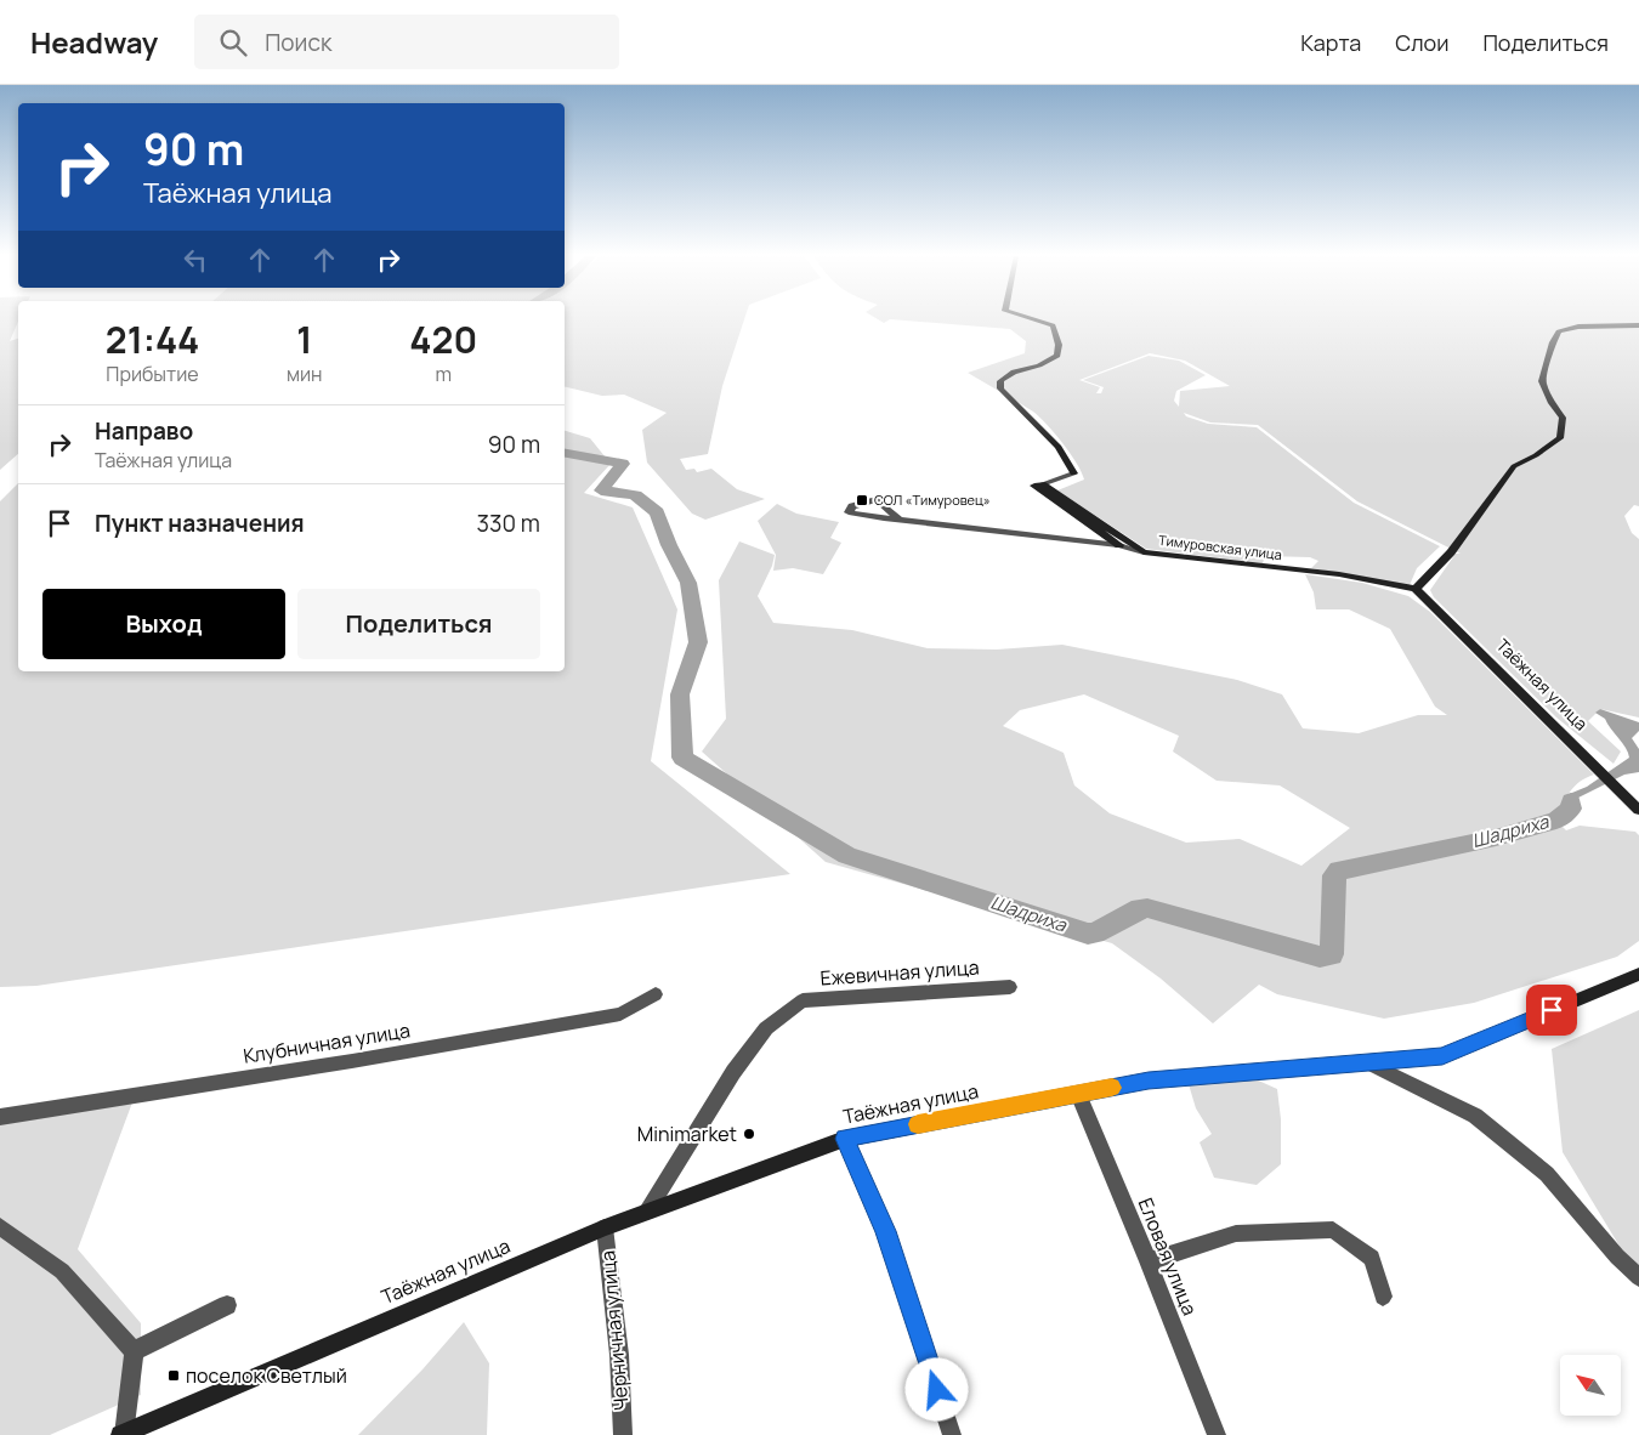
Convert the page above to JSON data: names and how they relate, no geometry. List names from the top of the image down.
{
  "streets": {
    "street": [
      "Тимуровская улица",
      "Таёжная улица",
      "Ежевичная улица",
      "Клубничная улица",
      "Еловая улица",
      "Черничная улица"
    ]
  },
  "crossings": [
    ["Тимуровская улица", "Таёжная улица"],
    ["Таёжная улица", "Ежевичная улица"],
    ["Таёжная улица", "Еловая улица"],
    ["Таёжная улица", "Черничная улица"]
  ],
  "water": ["Шадриха"],
  "places": {
    "transit": ["СОЛ «Тимуровец»", "поселок Светлый"],
    "other": ["Minimarket"]
  },
  "north": "top left",
  "page": {
    "header": "Headway",
    "search": "Поиск",
    "nav": ["Карта", "Слои", "Поделиться"],
    "turn": ["90 m", "Таёжная улица"],
    "eta": [
      "21:44",
      "Прибытие",
      "1",
      "мин",
      "420",
      "m"
    ],
    "list": [
      {
        "name": "Направо",
        "note": "Таёжная улица",
        "value": "90 m"
      },
      {
        "name": "Пункт назначения",
        "value": "330 m"
      }
    ],
    "buttons": ["Выход", "Поделиться"]
  }
}
